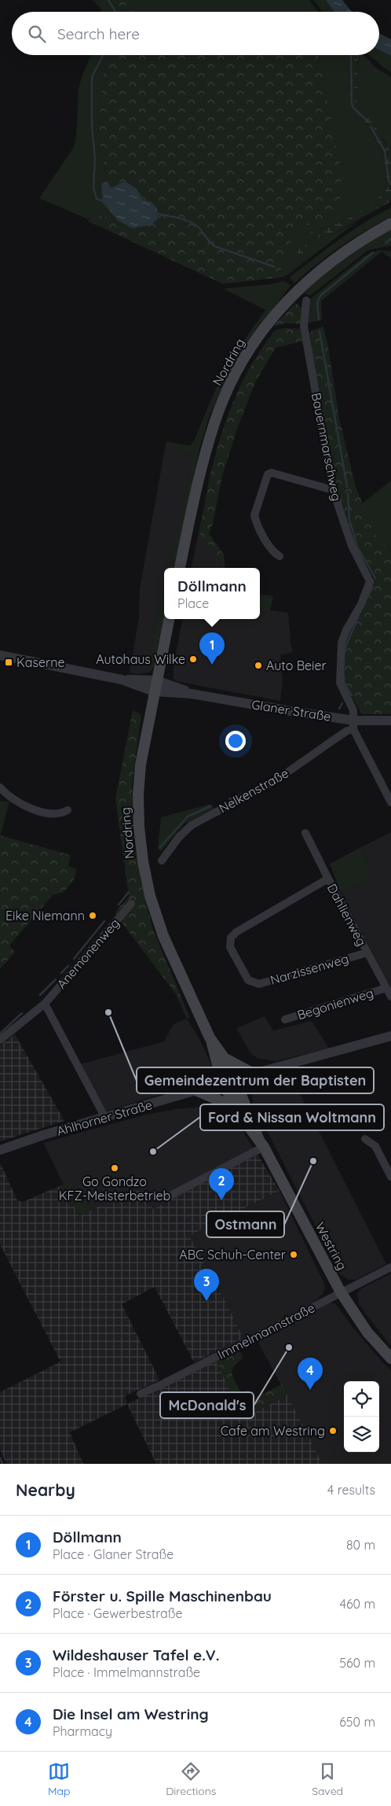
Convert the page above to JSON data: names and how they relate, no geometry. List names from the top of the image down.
{
  "streets": {
    "main road": ["Nordring", "Westring"],
    "street": [
      "Bauernmarschweg",
      "Glaner Straße",
      "Nelkenstraße",
      "Dahlienweg",
      "Anemonenweg",
      "Narzissenweg",
      "Begonienweg",
      "Ahlhorner Straße",
      "Immelmannstraße"
    ]
  },
  "crossings": [
    ["Nordring", "Glaner Straße"],
    ["Nordring", "Ahlhorner Straße"],
    ["Nordring", "Westring"],
    ["Bauernmarschweg", "Glaner Straße"],
    ["Bauernmarschweg", "Nelkenstraße"],
    ["Glaner Straße", "Nelkenstraße"],
    ["Dahlienweg", "Narzissenweg"],
    ["Dahlienweg", "Begonienweg"],
    ["Ahlhorner Straße", "Westring"],
    ["Westring", "Immelmannstraße"]
  ],
  "places": {
    "other": [
      "Autohaus Wilke",
      "Auto Beier",
      "Eike Niemann",
      "Gemeindezentrum der Baptisten",
      "Ford & Nissan Woltmann",
      "Ostmann",
      "Go Gondzo KFZ-Meisterbetrieb",
      "ABC Schuh-Center",
      "McDonald's",
      "Cafe am Westring"
    ],
    "transit": ["Kaserne"]
  },
  "page": {
    "search": "Search here",
    "popup": ["Döllmann", "Place"],
    "pins": [
      "1",
      "2",
      "3",
      "4"
    ],
    "heading": ["Nearby", "4 results"],
    "list": [
      {
        "mark": "1",
        "name": "Döllmann",
        "note": "Place · Glaner Straße",
        "value": "80 m"
      },
      {
        "mark": "2",
        "name": "Förster u. Spille Maschinenbau",
        "note": "Place · Gewerbestraße",
        "value": "460 m"
      },
      {
        "mark": "3",
        "name": "Wildeshauser Tafel e.V.",
        "note": "Place · Immelmannstraße",
        "value": "560 m"
      },
      {
        "mark": "4",
        "name": "Die Insel am Westring",
        "note": "Pharmacy",
        "value": "650 m"
      }
    ],
    "nav": ["Map", "Directions", "Saved"]
  }
}
